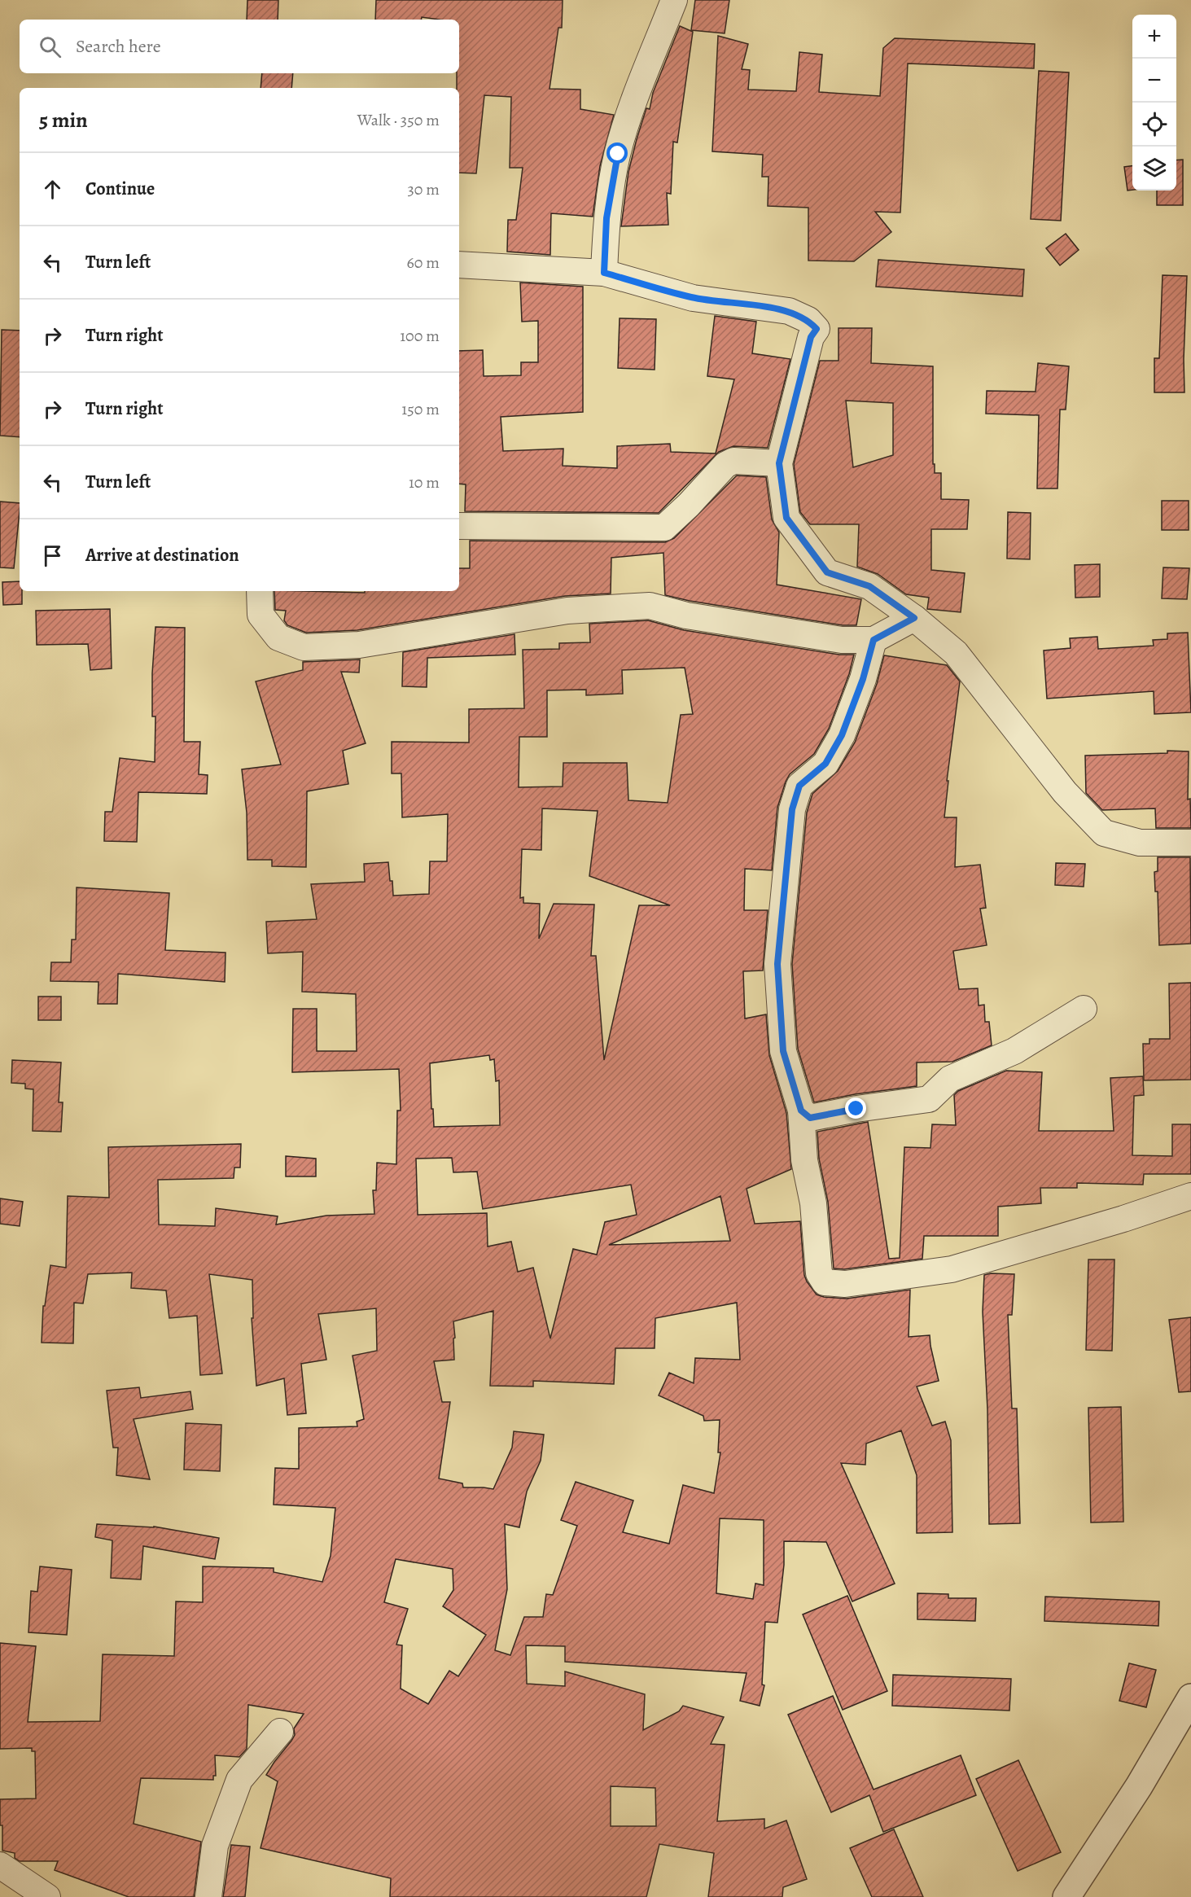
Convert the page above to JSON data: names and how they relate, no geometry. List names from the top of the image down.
{
  "page": {
    "map_buttons": ["+", "−"],
    "search": "Search here",
    "heading": ["5 min", "Walk · 350 m"],
    "list": [
      ["Continue", "30 m"],
      ["Turn left", "60 m"],
      ["Turn right", "100 m"],
      ["Turn right", "150 m"],
      ["Turn left", "10 m"],
      "Arrive at destination"
    ]
  }
}
